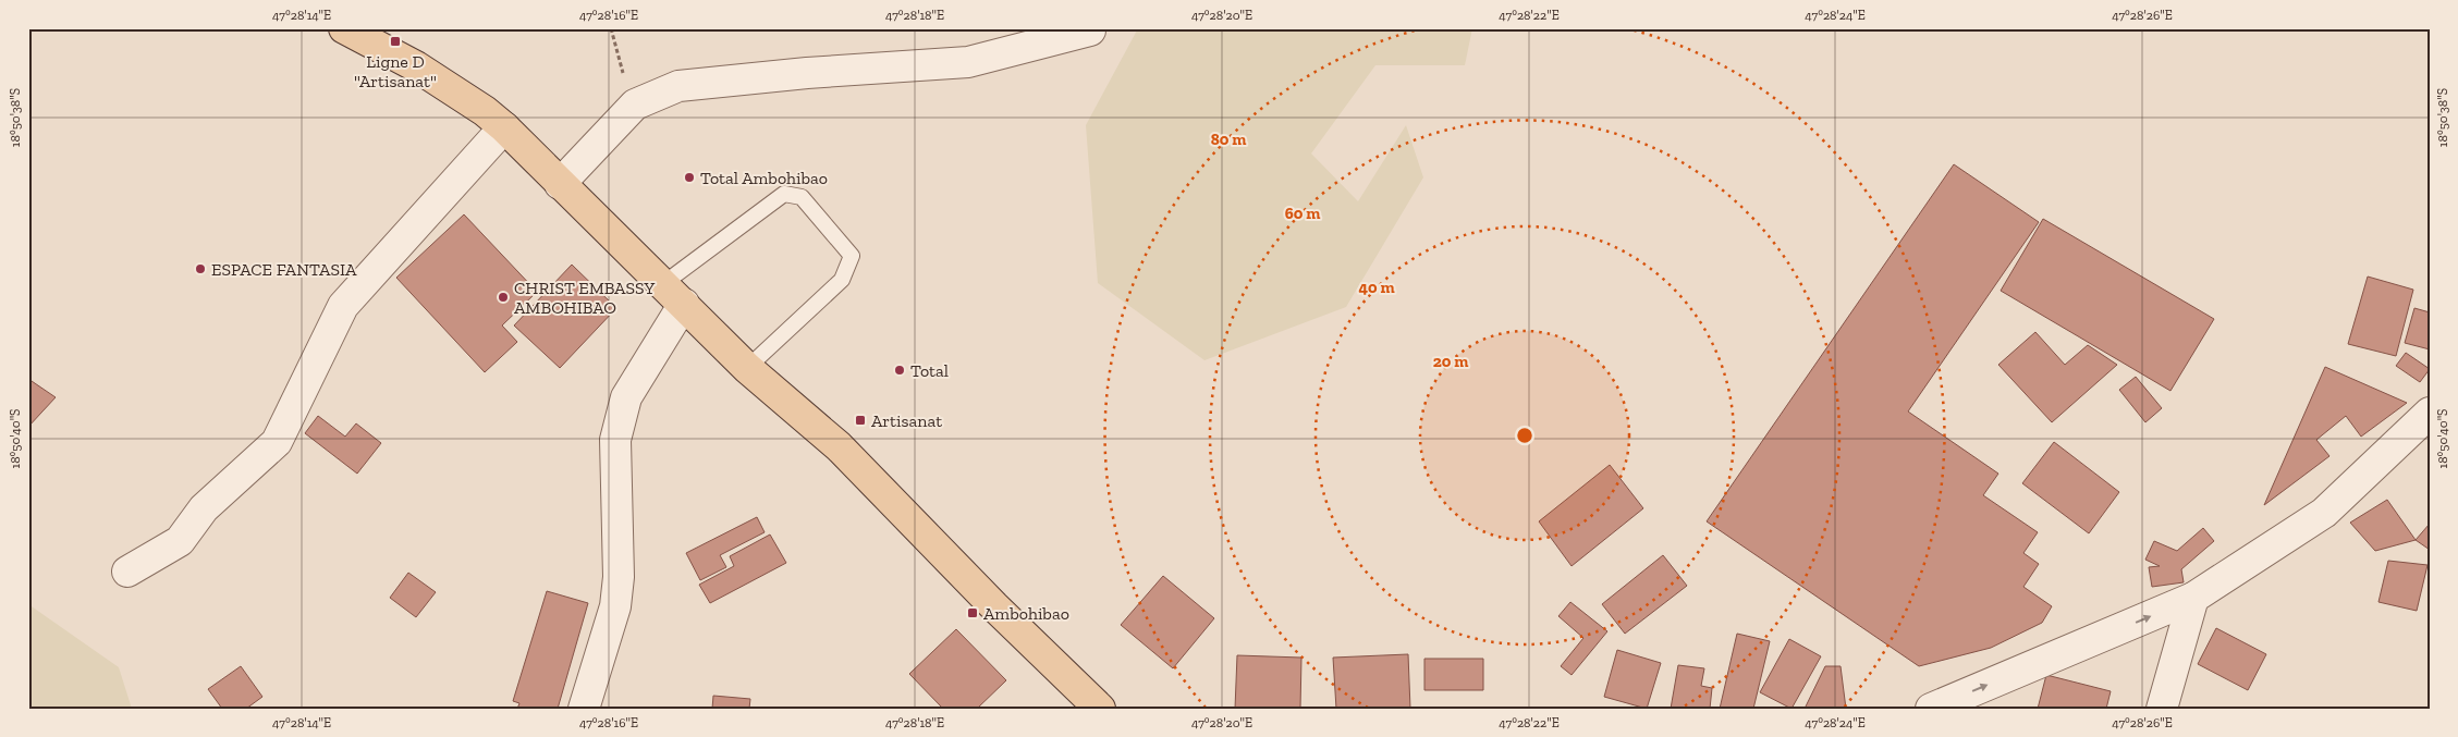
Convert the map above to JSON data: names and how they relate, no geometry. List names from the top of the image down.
{
  "places": {
    "transit": ["Ligne D \"Artisanat\"", "Artisanat", "Ambohibao"],
    "other": [
      "Total Ambohibao",
      "ESPACE FANTASIA",
      "CHRIST EMBASSY AMBOHIBAO",
      "Total"
    ]
  },
  "coordinates": [
    "47°28'14\"E",
    "47°28'16\"E",
    "47°28'18\"E",
    "47°28'20\"E",
    "47°28'22\"E",
    "47°28'24\"E",
    "47°28'26\"E",
    "18°50'38\"S",
    "18°50'40\"S"
  ],
  "rings": [
    "80 m",
    "60 m",
    "40 m",
    "20 m"
  ]
}
